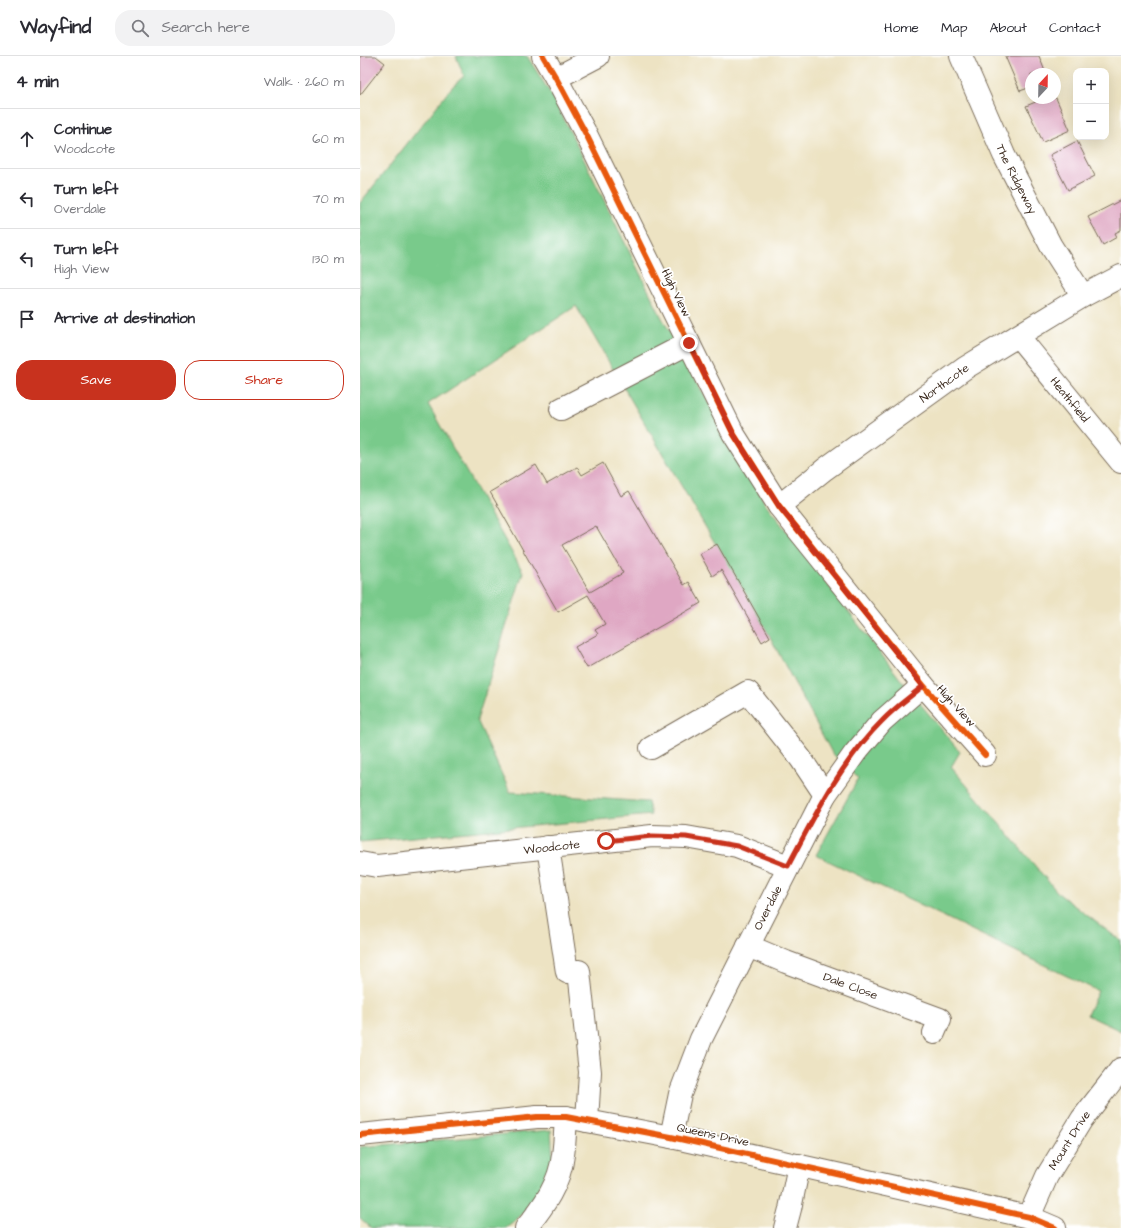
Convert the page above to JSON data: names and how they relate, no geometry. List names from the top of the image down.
{
  "streets": {
    "street": [
      "The Ridgeway",
      "High View",
      "Northcote",
      "Heathfield",
      "Woodcote",
      "Overdale",
      "Dale Close",
      "Queens Drive",
      "Mount Drive"
    ]
  },
  "crossings": [
    ["The Ridgeway", "Northcote"],
    ["High View", "Northcote"],
    ["High View", "Overdale"],
    ["Northcote", "Heathfield"],
    ["Woodcote", "Overdale"],
    ["Overdale", "Dale Close"],
    ["Overdale", "Queens Drive"],
    ["Queens Drive", "Mount Drive"]
  ],
  "north": "top",
  "page": {
    "header": "Wayfind",
    "search": "Search here",
    "nav": [
      "Home",
      "Map",
      "About",
      "Contact"
    ],
    "heading": ["4 min", "Walk · 260 m"],
    "map_buttons": ["+", "−"],
    "list": [
      ["Continue", "Woodcote", "60 m"],
      ["Turn left", "Overdale", "70 m"],
      ["Turn left", "High View", "130 m"],
      "Arrive at destination"
    ],
    "buttons": ["Save", "Share"]
  }
}
